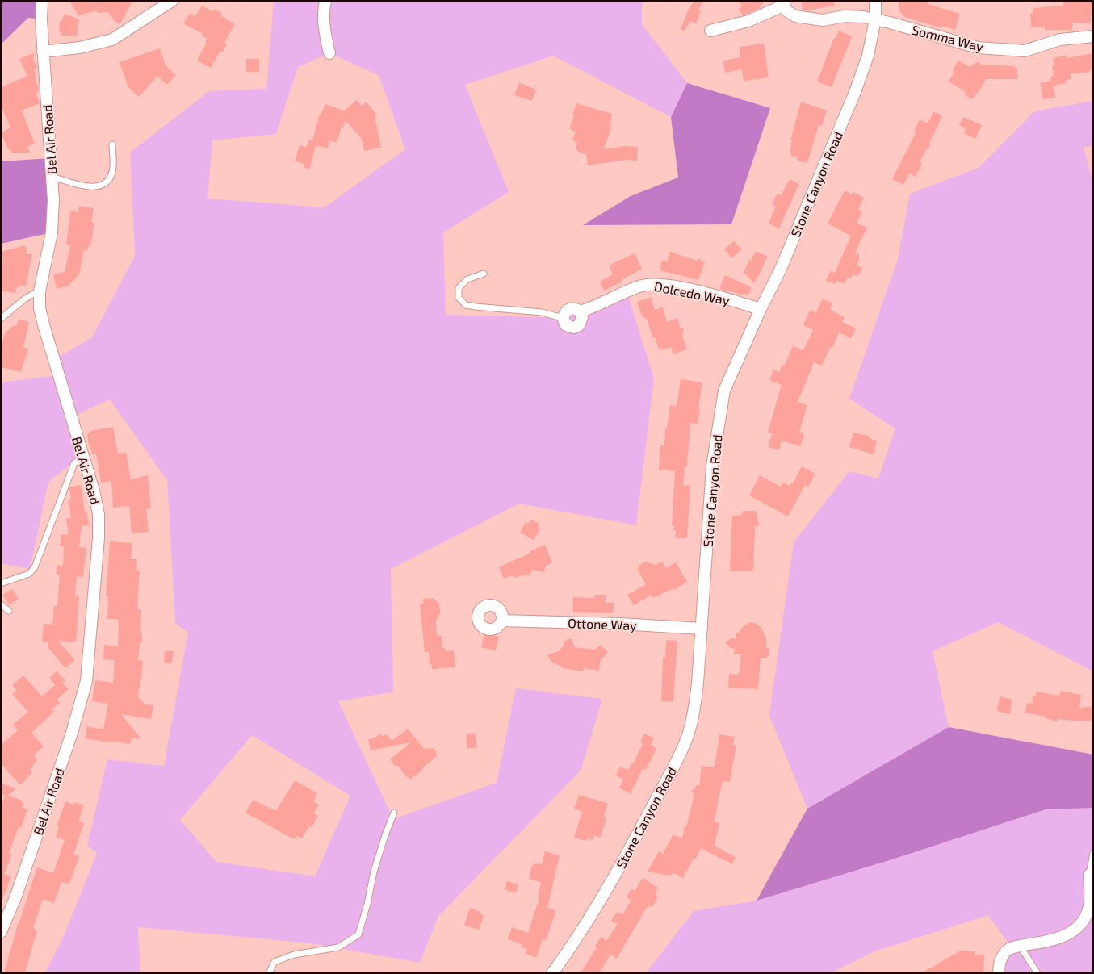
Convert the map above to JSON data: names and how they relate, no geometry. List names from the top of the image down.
{
  "streets": {
    "street": [
      "Somma Way",
      "Bel Air Road",
      "Stone Canyon Road",
      "Dolcedo Way",
      "Ottone Way"
    ]
  },
  "crossings": [
    ["Somma Way", "Stone Canyon Road"],
    ["Stone Canyon Road", "Dolcedo Way"],
    ["Stone Canyon Road", "Ottone Way"]
  ]
}
